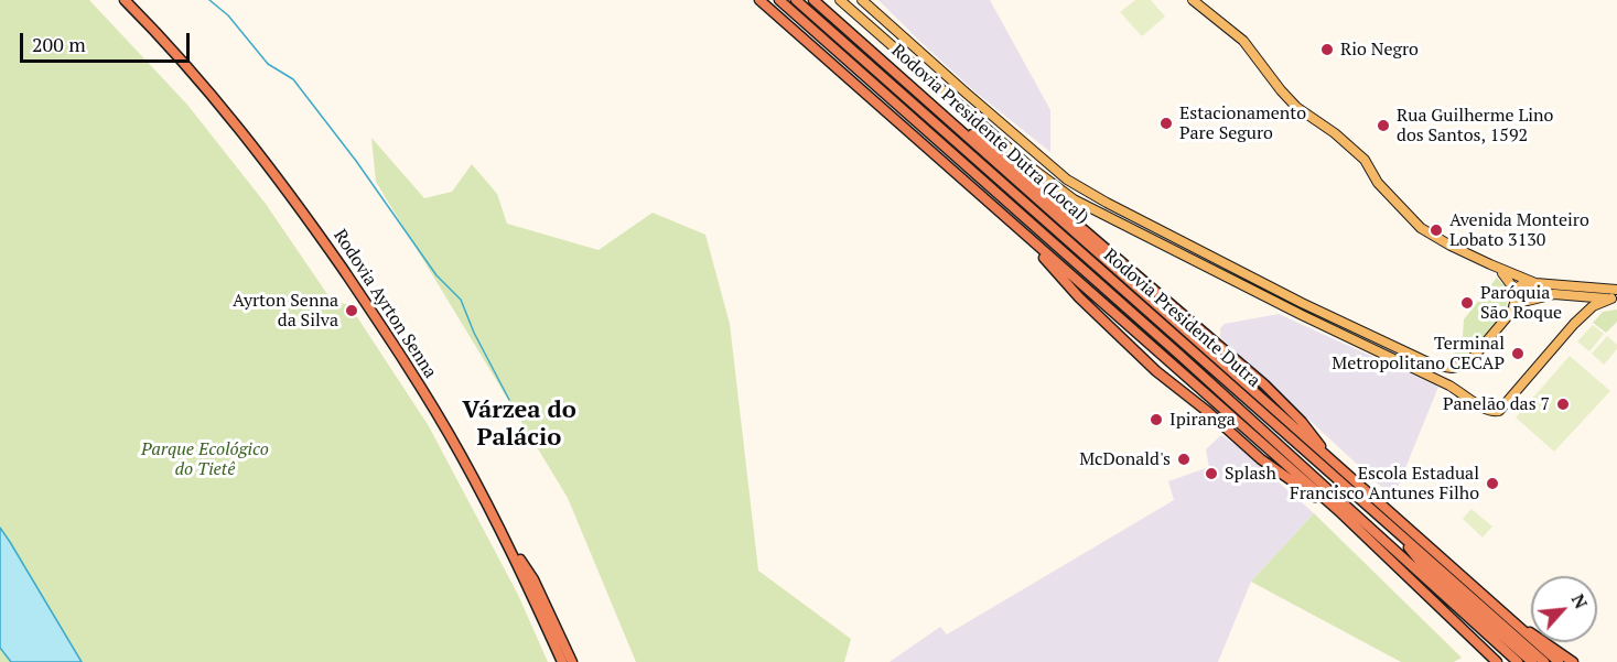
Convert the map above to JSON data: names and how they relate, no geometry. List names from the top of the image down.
{
  "streets": {
    "highway": ["Rodovia Presidente Dutra (Local)", "Rodovia Ayrton Senna", "Rodovia Presidente Dutra"]
  },
  "districts": ["Várzea do Palácio"],
  "parks": ["Parque Ecológico do Tietê"],
  "places": [
    "Rio Negro",
    "Estacionamento Pare Seguro",
    "Rua Guilherme Lino dos Santos, 1592",
    "Avenida Monteiro Lobato 3130",
    "Paróquia São Roque",
    "Ayrton Senna da Silva",
    "Terminal Metropolitano CECAP",
    "Panelão das 7",
    "Ipiranga",
    "McDonald's",
    "Splash",
    "Escola Estadual Francisco Antunes Filho"
  ],
  "scale_bar": "200 m",
  "north": "top right"
}
